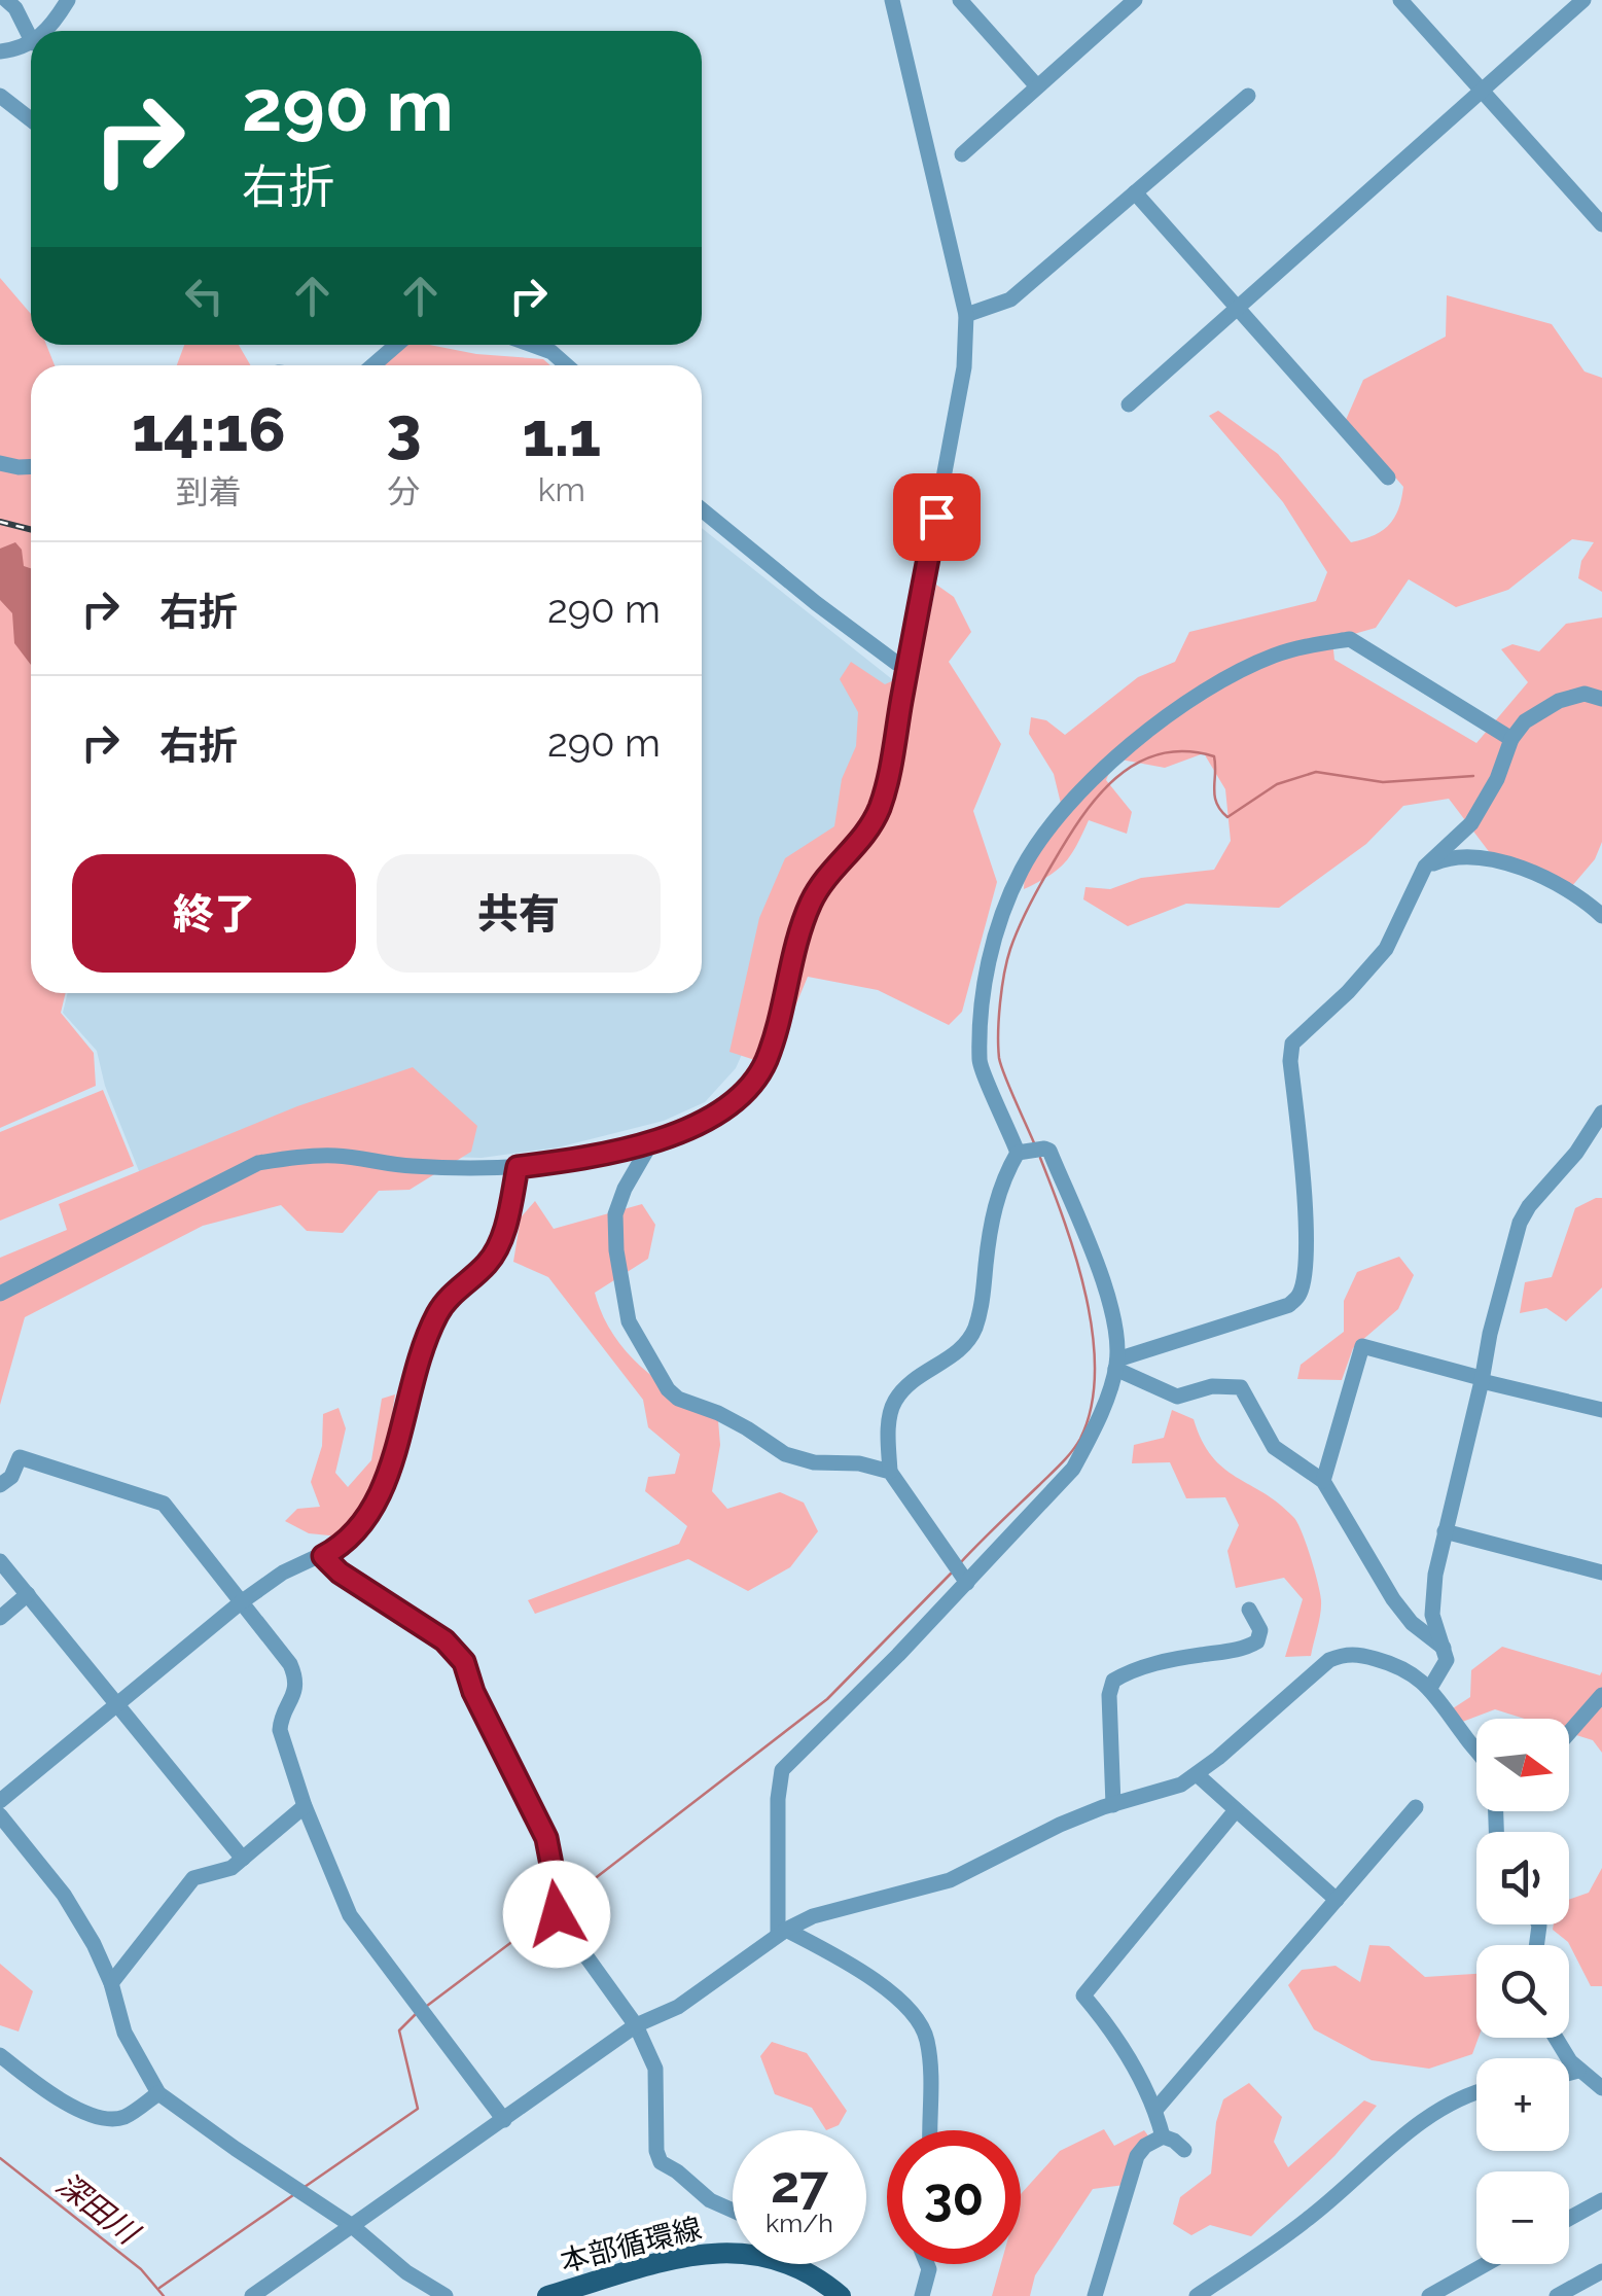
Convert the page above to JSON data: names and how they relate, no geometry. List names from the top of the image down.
{
  "streets": {
    "main road": ["本部循環線"]
  },
  "water": ["深田川"],
  "north": "right",
  "page": {
    "turn": ["290 m", "右折"],
    "eta": [
      "14:16",
      "到着",
      "3",
      "分",
      "1.1",
      "km"
    ],
    "list": [
      {
        "name": "右折",
        "value": "290 m"
      },
      {
        "name": "右折",
        "value": "290 m"
      }
    ],
    "buttons": ["終了", "共有"],
    "map_buttons": ["+", "−"],
    "speed": "27 km/h",
    "limit": "30"
  }
}
